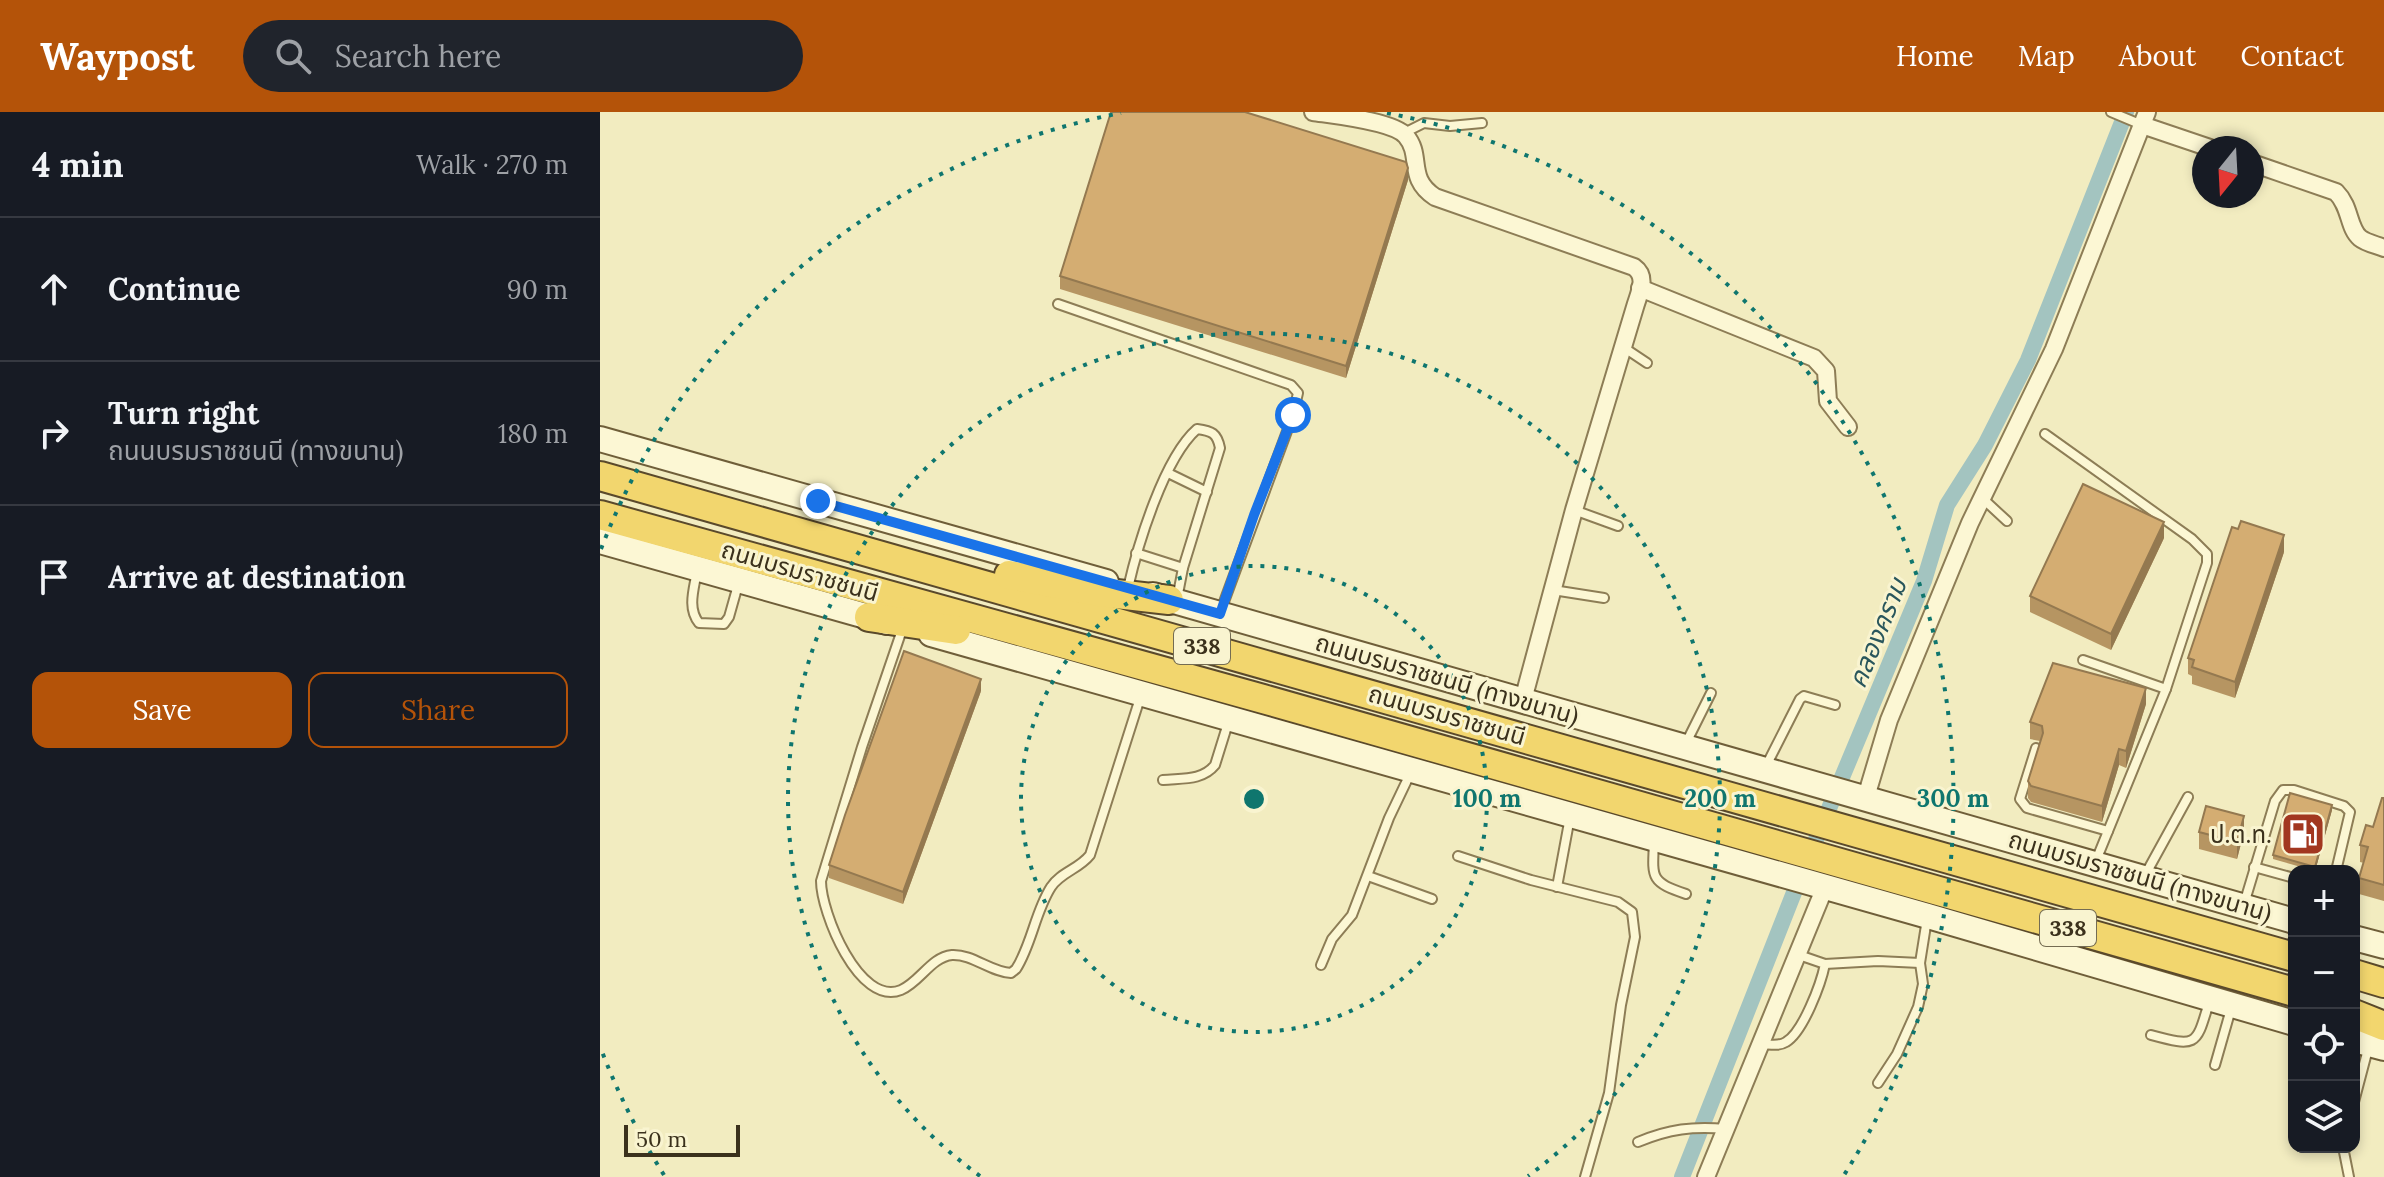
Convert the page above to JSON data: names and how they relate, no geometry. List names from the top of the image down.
{
  "streets": {
    "highway": ["ถนนบรมราชชนนี", "338"],
    "main road": ["ถนนบรมราชชนนี (ทางขนาน)"]
  },
  "water": ["คลองคราม"],
  "places": {
    "fuel station": ["ป.ต.ท."]
  },
  "scale_bar": "50 m",
  "north": "bottom",
  "page": {
    "header": "Waypost",
    "search": "Search here",
    "nav": [
      "Home",
      "Map",
      "About",
      "Contact"
    ],
    "heading": ["4 min", "Walk · 270 m"],
    "list": [
      ["Continue", "90 m"],
      ["Turn right", "ถนนบรมราชชนนี (ทางขนาน)", "180 m"],
      "Arrive at destination"
    ],
    "buttons": ["Save", "Share"],
    "map_buttons": ["+", "−"],
    "scale": "50 m"
  },
  "rings": ["100 m", "200 m", "300 m"]
}
